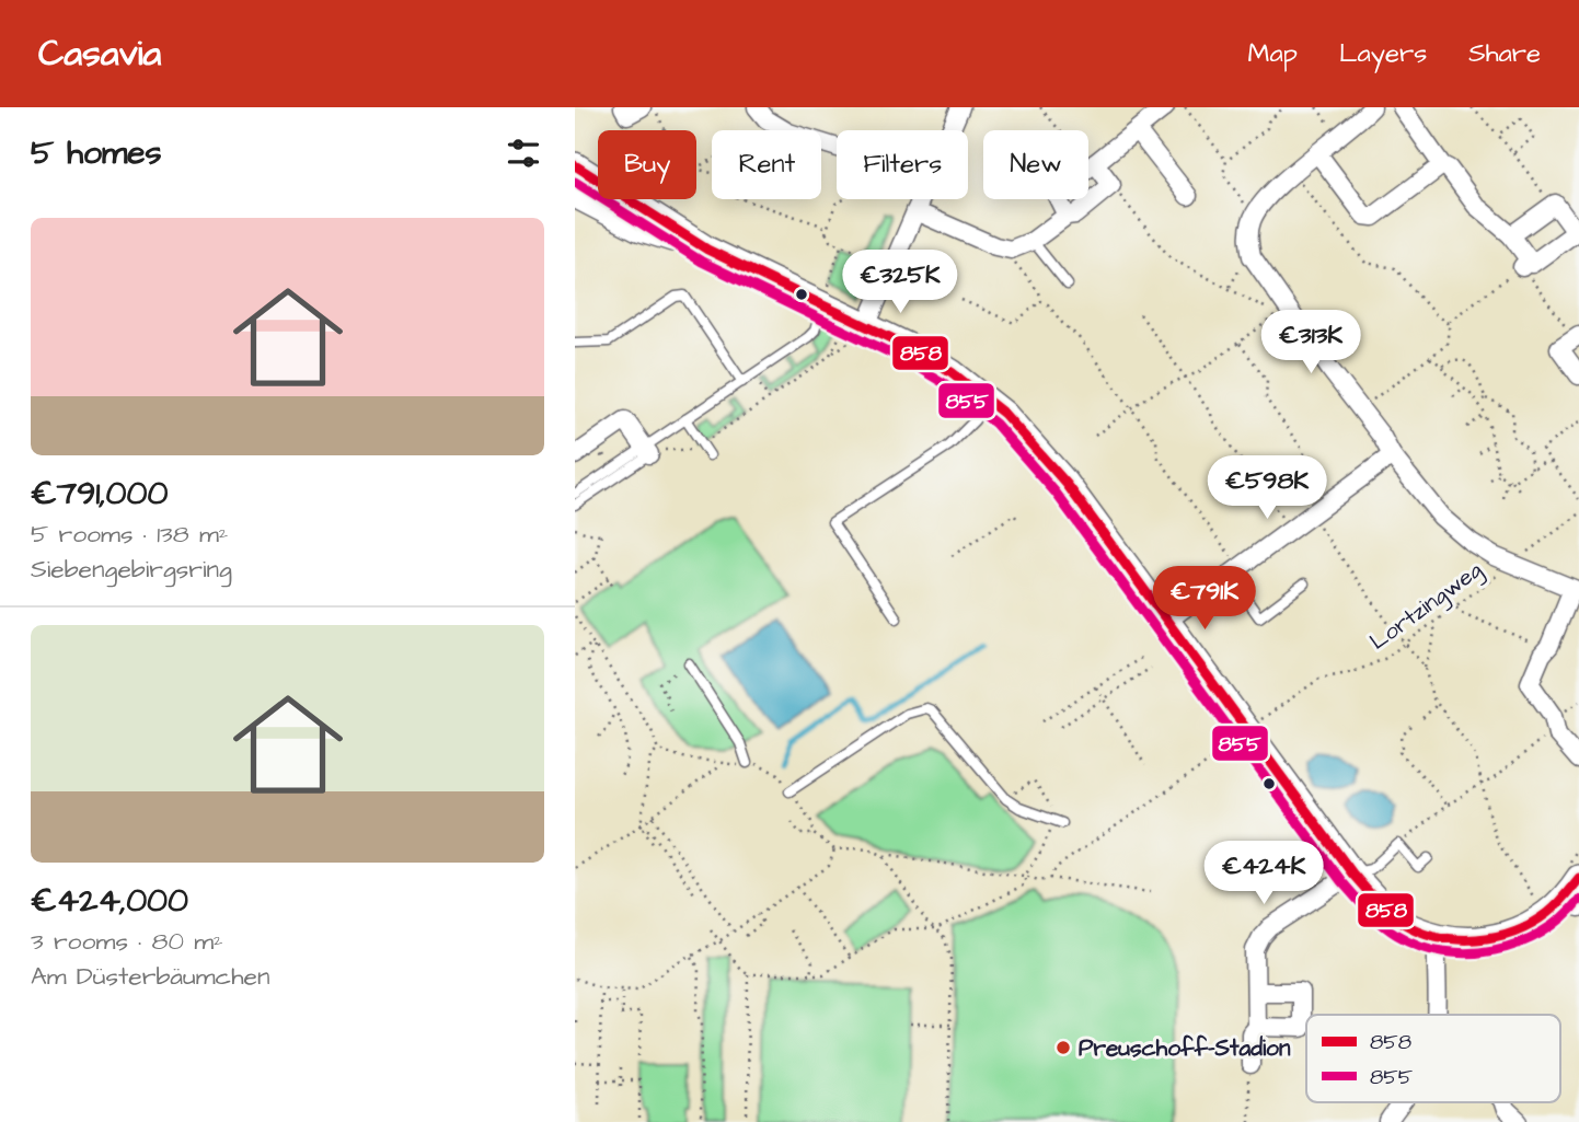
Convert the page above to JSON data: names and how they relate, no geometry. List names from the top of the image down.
{
  "streets": {
    "path": ["Lortzingweg"]
  },
  "places": ["Preuschoff-Stadion"],
  "lines": ["transit line 858", "transit line 855"],
  "legend": ["858", "855"],
  "page": {
    "header": "Casavia",
    "nav": ["Map", "Layers", "Share"],
    "heading": "5 homes",
    "chip": [
      "Buy",
      "Rent",
      "Filters",
      "New"
    ],
    "list": [
      {
        "name": "€791,000",
        "note": "5 rooms · 138 m² · Siebengebirgsring"
      },
      {
        "name": "€424,000",
        "note": "3 rooms · 80 m² · Am Düsterbäumchen"
      }
    ],
    "price": [
      "€325K",
      "€313K",
      "€598K",
      "€791K",
      "€424K"
    ]
  }
}
